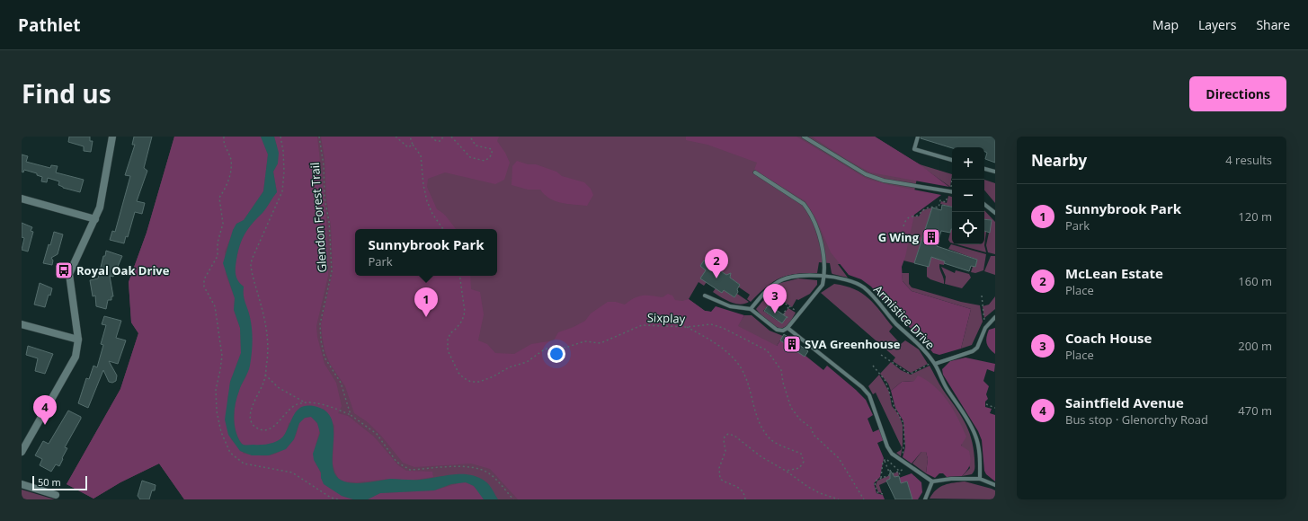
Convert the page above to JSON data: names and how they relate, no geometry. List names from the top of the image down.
{
  "streets": {
    "lane": ["Armistice Drive"],
    "path": ["Glendon Forest Trail", "Sixplay"]
  },
  "places": {
    "building": ["G Wing", "SVA Greenhouse"],
    "bus stop": ["Royal Oak Drive"]
  },
  "scale_bar": "50 m",
  "page": {
    "header": "Pathlet",
    "nav": ["Map", "Layers", "Share"],
    "title": "Find us",
    "buttons": "Directions",
    "heading": ["Nearby", "4 results"],
    "map_buttons": ["+", "−"],
    "list": [
      {
        "mark": "1",
        "name": "Sunnybrook Park",
        "note": "Park",
        "value": "120 m"
      },
      {
        "mark": "2",
        "name": "McLean Estate",
        "note": "Place",
        "value": "160 m"
      },
      {
        "mark": "3",
        "name": "Coach House",
        "note": "Place",
        "value": "200 m"
      },
      {
        "mark": "4",
        "name": "Saintfield Avenue",
        "note": "Bus stop · Glenorchy Road",
        "value": "470 m"
      }
    ],
    "popup": ["Sunnybrook Park", "Park"],
    "pins": [
      "2",
      "3",
      "1",
      "4"
    ],
    "scale": "50 m"
  }
}
